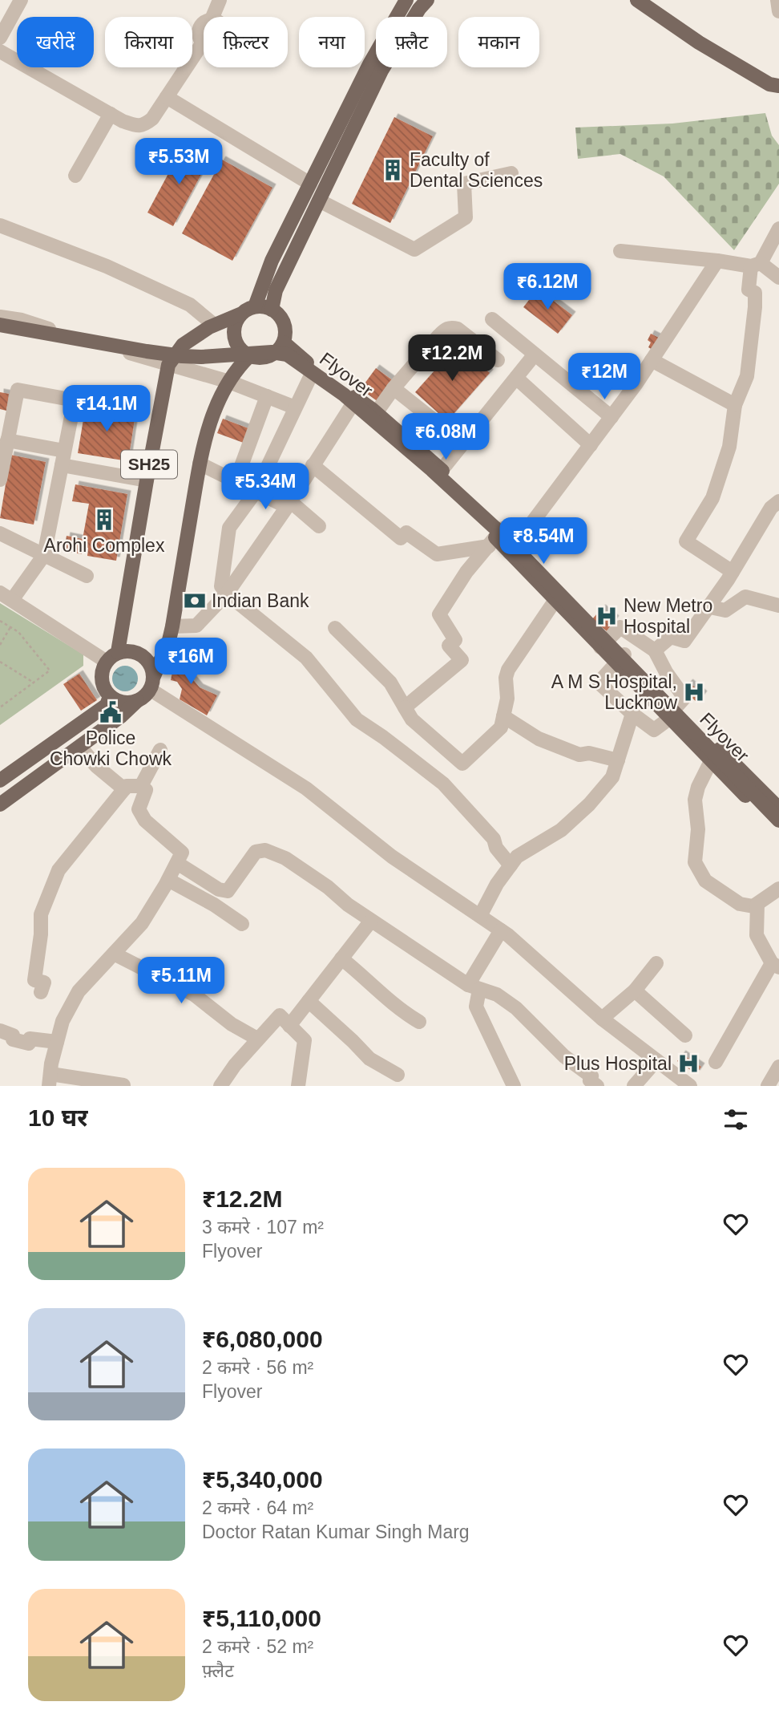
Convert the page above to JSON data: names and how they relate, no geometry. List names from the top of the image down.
{
  "streets": {
    "main road": ["Flyover", "SH25"]
  },
  "places": {
    "building": ["Faculty of Dental Sciences", "Arohi Complex"],
    "bank": ["Indian Bank"],
    "hospital": ["New Metro Hospital", "A M S Hospital, Lucknow", "Plus Hospital"],
    "public building": ["Police Chowki Chowk"]
  },
  "page": {
    "chip": [
      "खरीदें",
      "किराया",
      "फ़िल्टर",
      "नया",
      "फ़्लैट",
      "मकान"
    ],
    "price": [
      "₹5.53M",
      "₹6.12M",
      "₹12.2M",
      "₹12M",
      "₹14.1M",
      "₹6.08M",
      "₹5.34M",
      "₹8.54M",
      "₹16M",
      "₹5.11M"
    ],
    "heading": "10 घर",
    "list": [
      {
        "name": "₹12.2M",
        "note": "3 कमरे · 107 m² · Flyover"
      },
      {
        "name": "₹6,080,000",
        "note": "2 कमरे · 56 m² · Flyover"
      },
      {
        "name": "₹5,340,000",
        "note": "2 कमरे · 64 m² · Doctor Ratan Kumar Singh Marg"
      },
      {
        "name": "₹5,110,000",
        "note": "2 कमरे · 52 m² · फ़्लैट"
      }
    ]
  }
}
